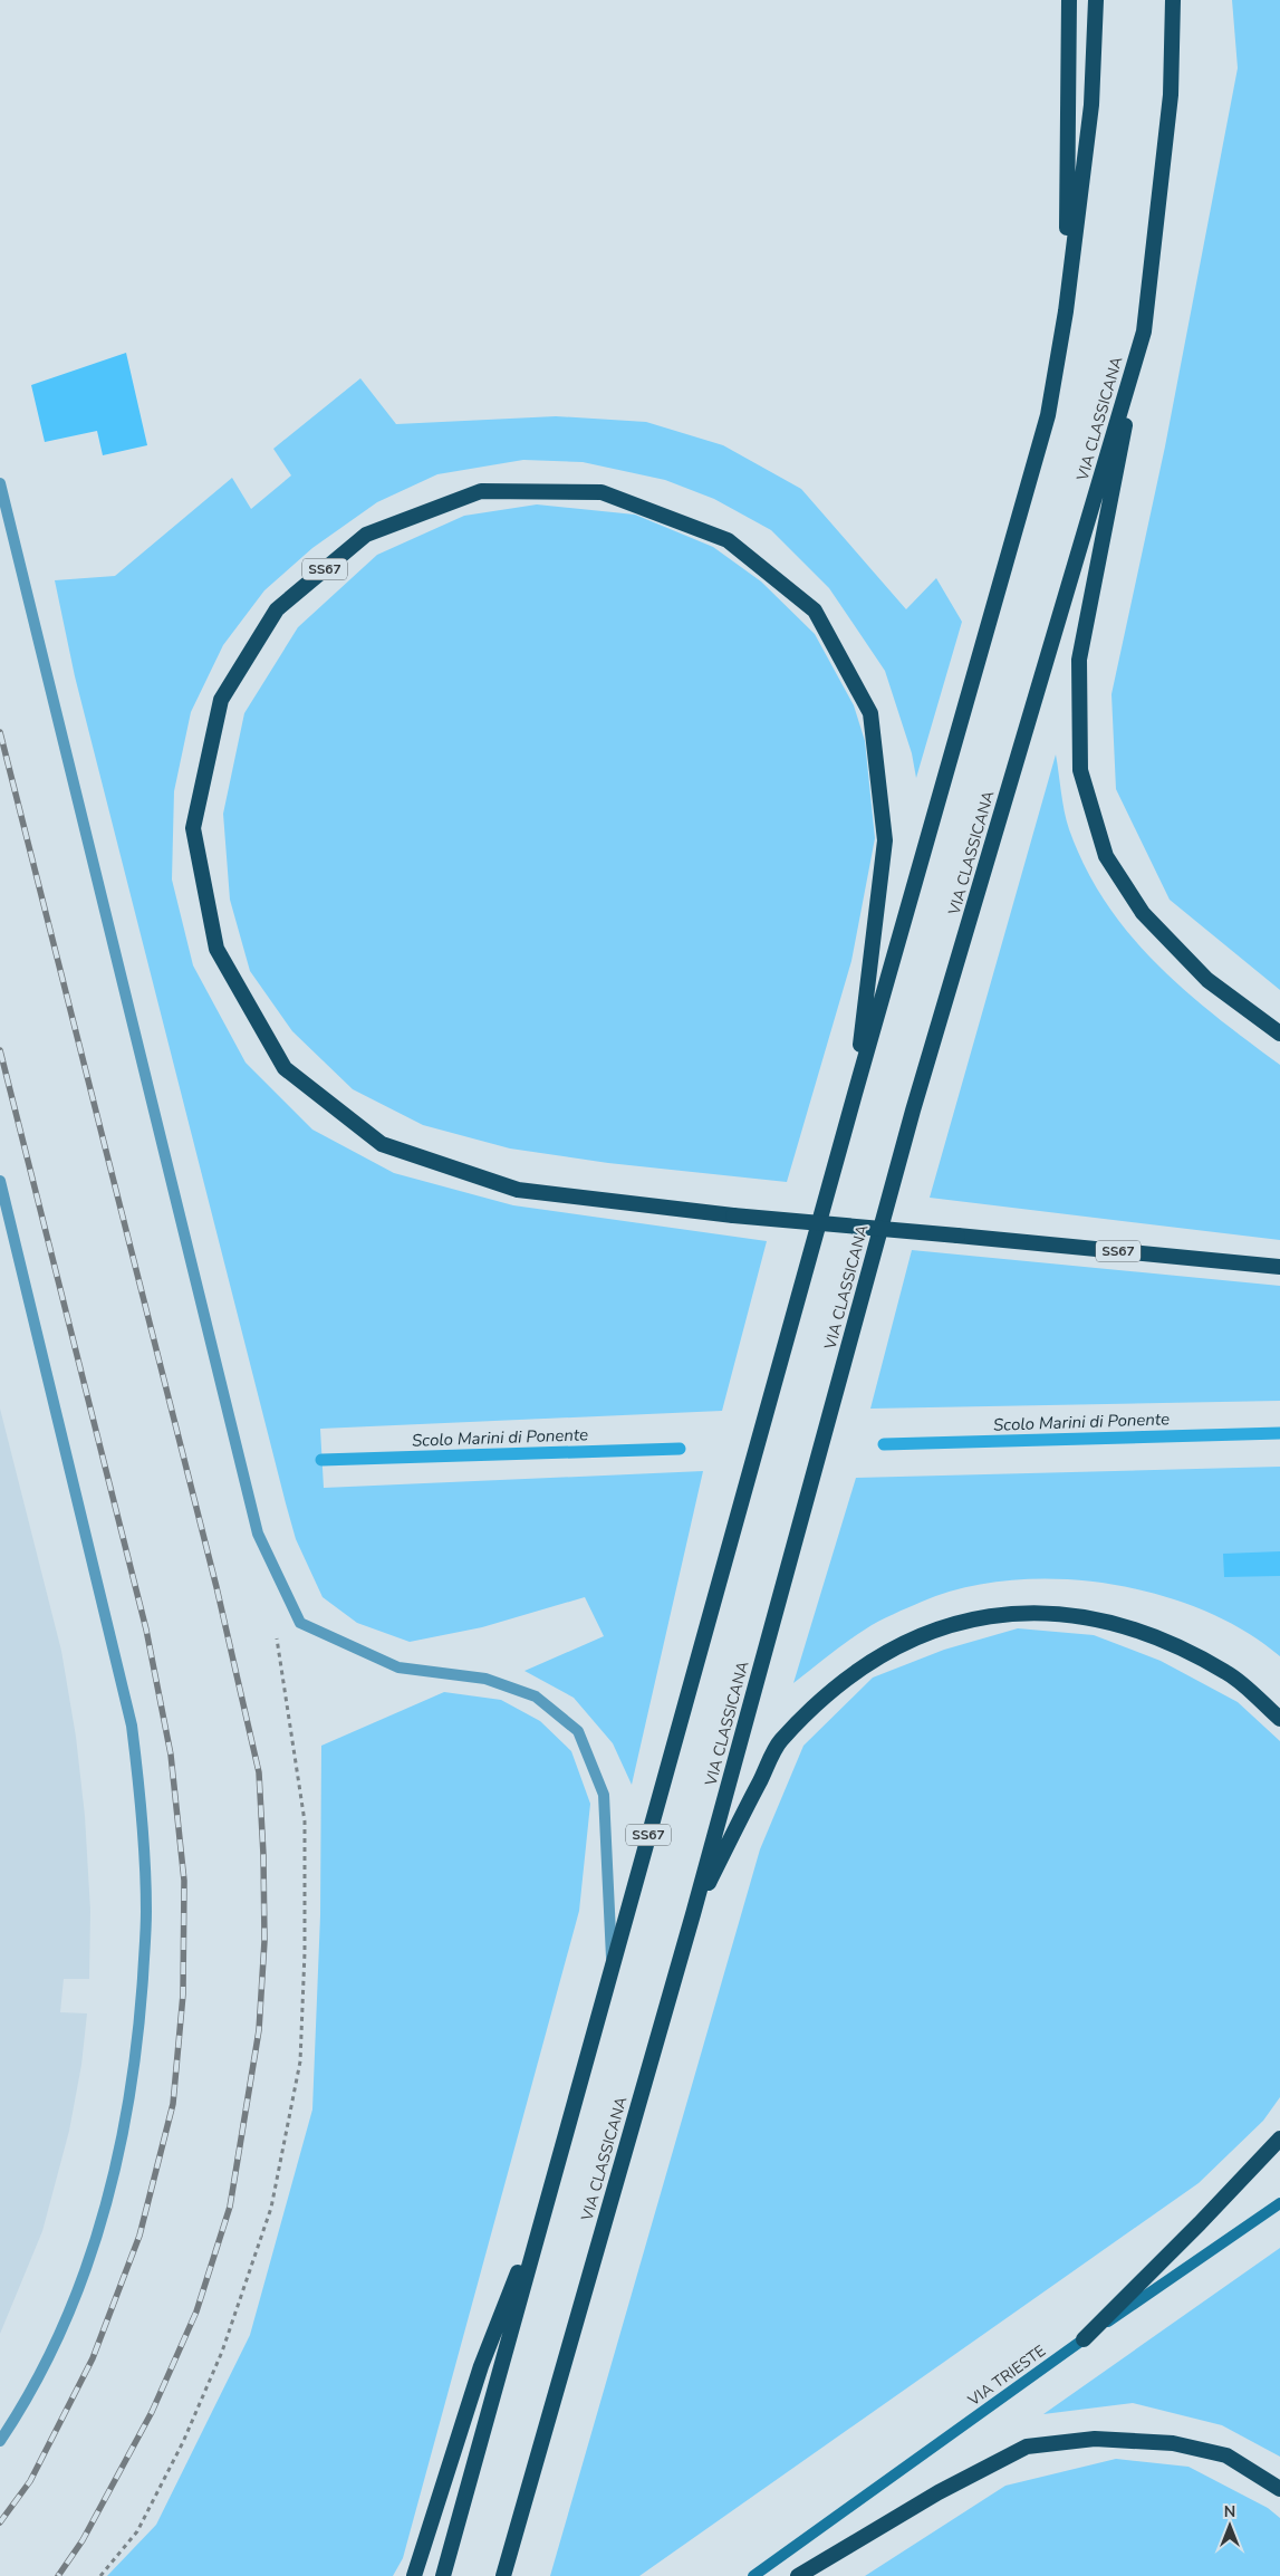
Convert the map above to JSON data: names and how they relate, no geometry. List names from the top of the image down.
{
  "streets": {
    "highway": ["VIA CLASSICANA", "SS67"],
    "main road": ["VIA TRIESTE"]
  },
  "water": ["Scolo Marini di Ponente"],
  "north": "top"
}
